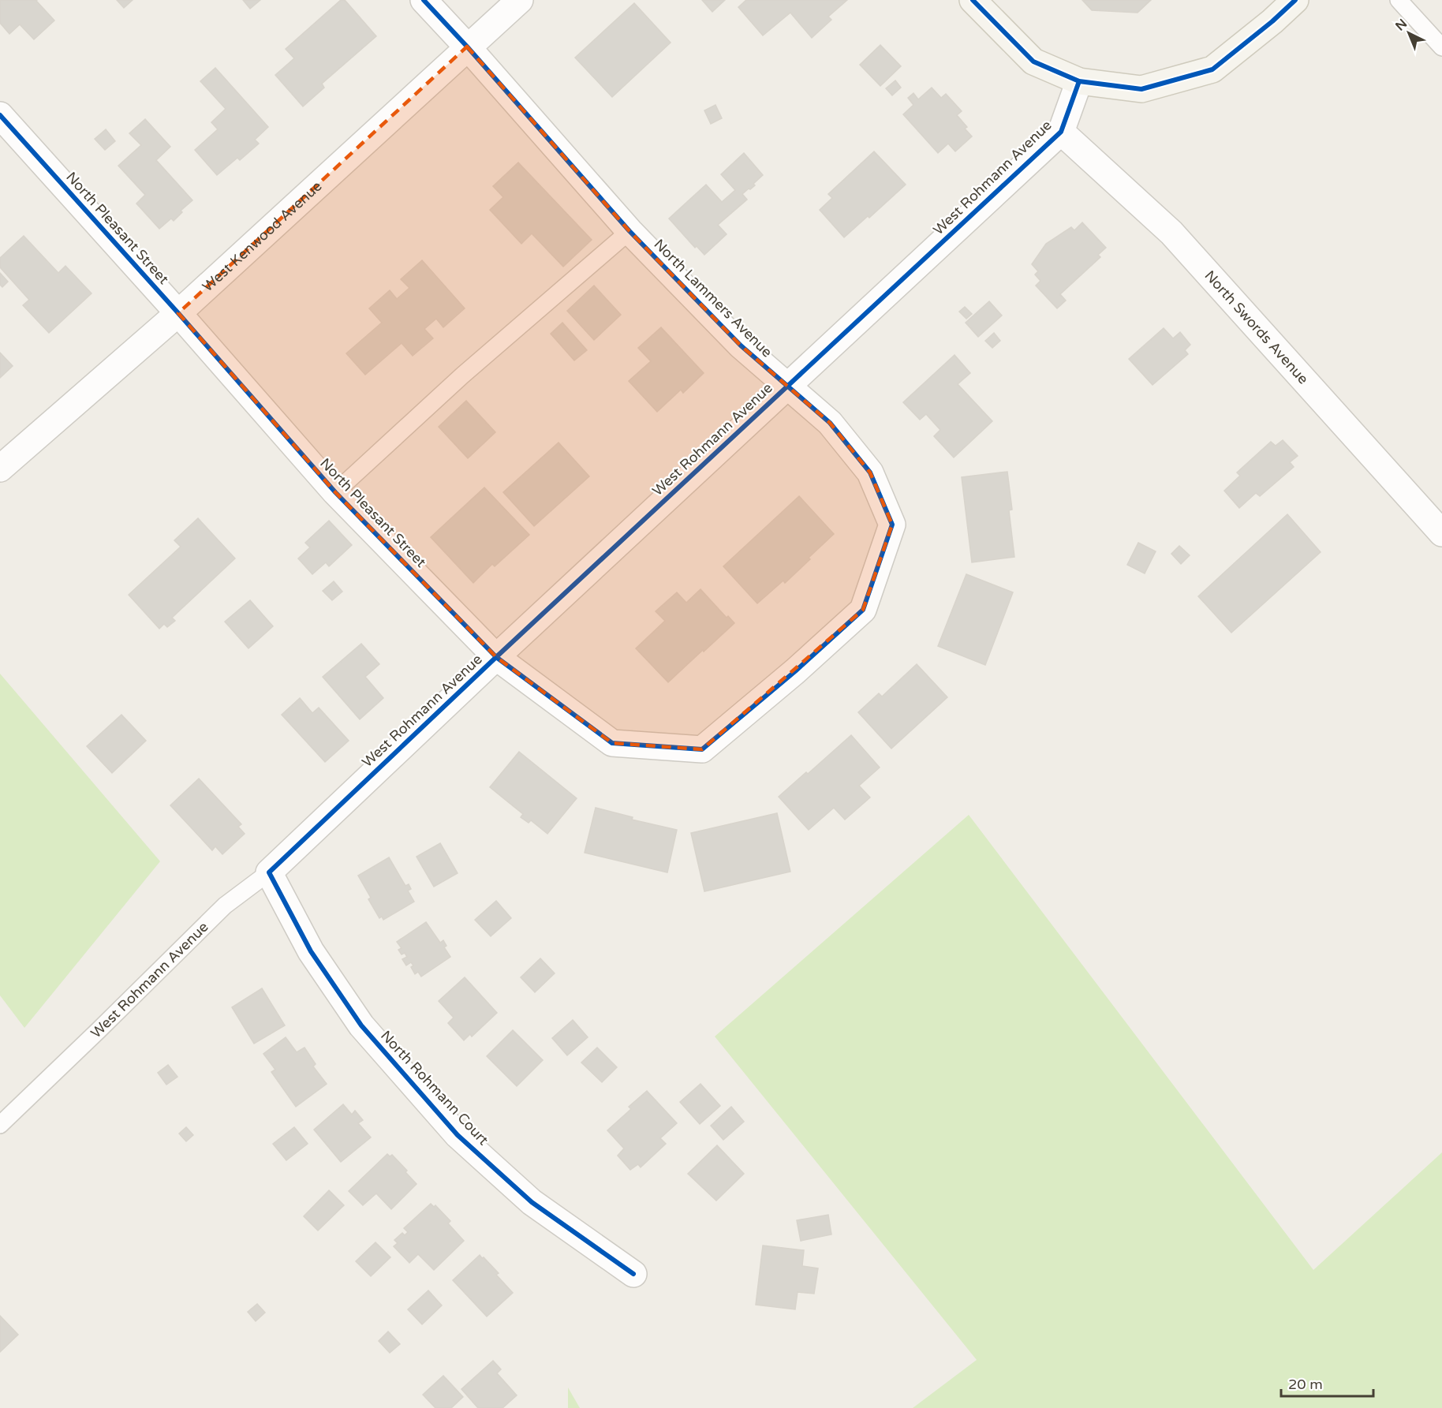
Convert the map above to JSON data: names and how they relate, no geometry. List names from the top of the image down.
{
  "streets": {
    "street": [
      "West Rohmann Avenue",
      "North Pleasant Street",
      "West Kenwood Avenue",
      "North Lammers Avenue",
      "North Swords Avenue",
      "North Rohmann Court"
    ]
  },
  "crossings": [
    ["West Rohmann Avenue", "North Pleasant Street"],
    ["West Rohmann Avenue", "North Lammers Avenue"],
    ["West Rohmann Avenue", "North Swords Avenue"],
    ["West Rohmann Avenue", "North Rohmann Court"],
    ["North Pleasant Street", "West Kenwood Avenue"],
    ["North Pleasant Street", "North Lammers Avenue"],
    ["West Kenwood Avenue", "North Lammers Avenue"]
  ],
  "scale_bar": "20 m",
  "north": "top left"
}
